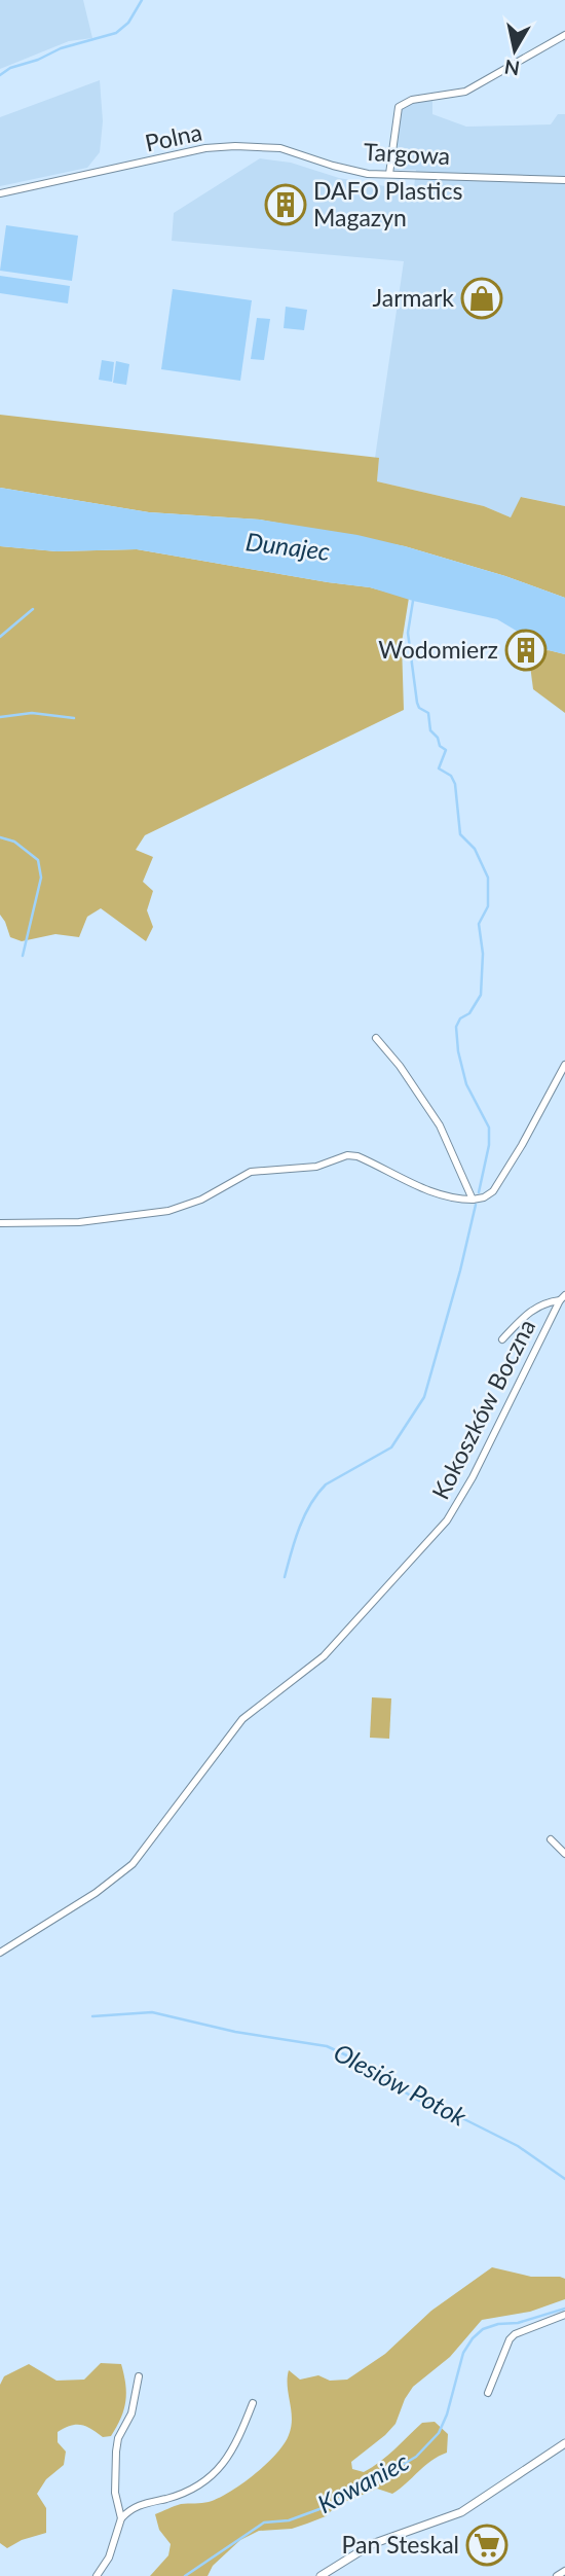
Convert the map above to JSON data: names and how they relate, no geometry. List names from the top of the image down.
{
  "streets": {
    "street": ["Polna", "Targowa", "Kokoszków Boczna"]
  },
  "crossings": [
    ["Polna", "Targowa"]
  ],
  "water": ["Dunajec", "Olesiów Potok", "Kowaniec"],
  "places": {
    "building": ["DAFO Plastics Magazyn", "Wodomierz"],
    "shop": ["Jarmark"],
    "supermarket": ["Pan Steskal"]
  },
  "north": "bottom"
}
